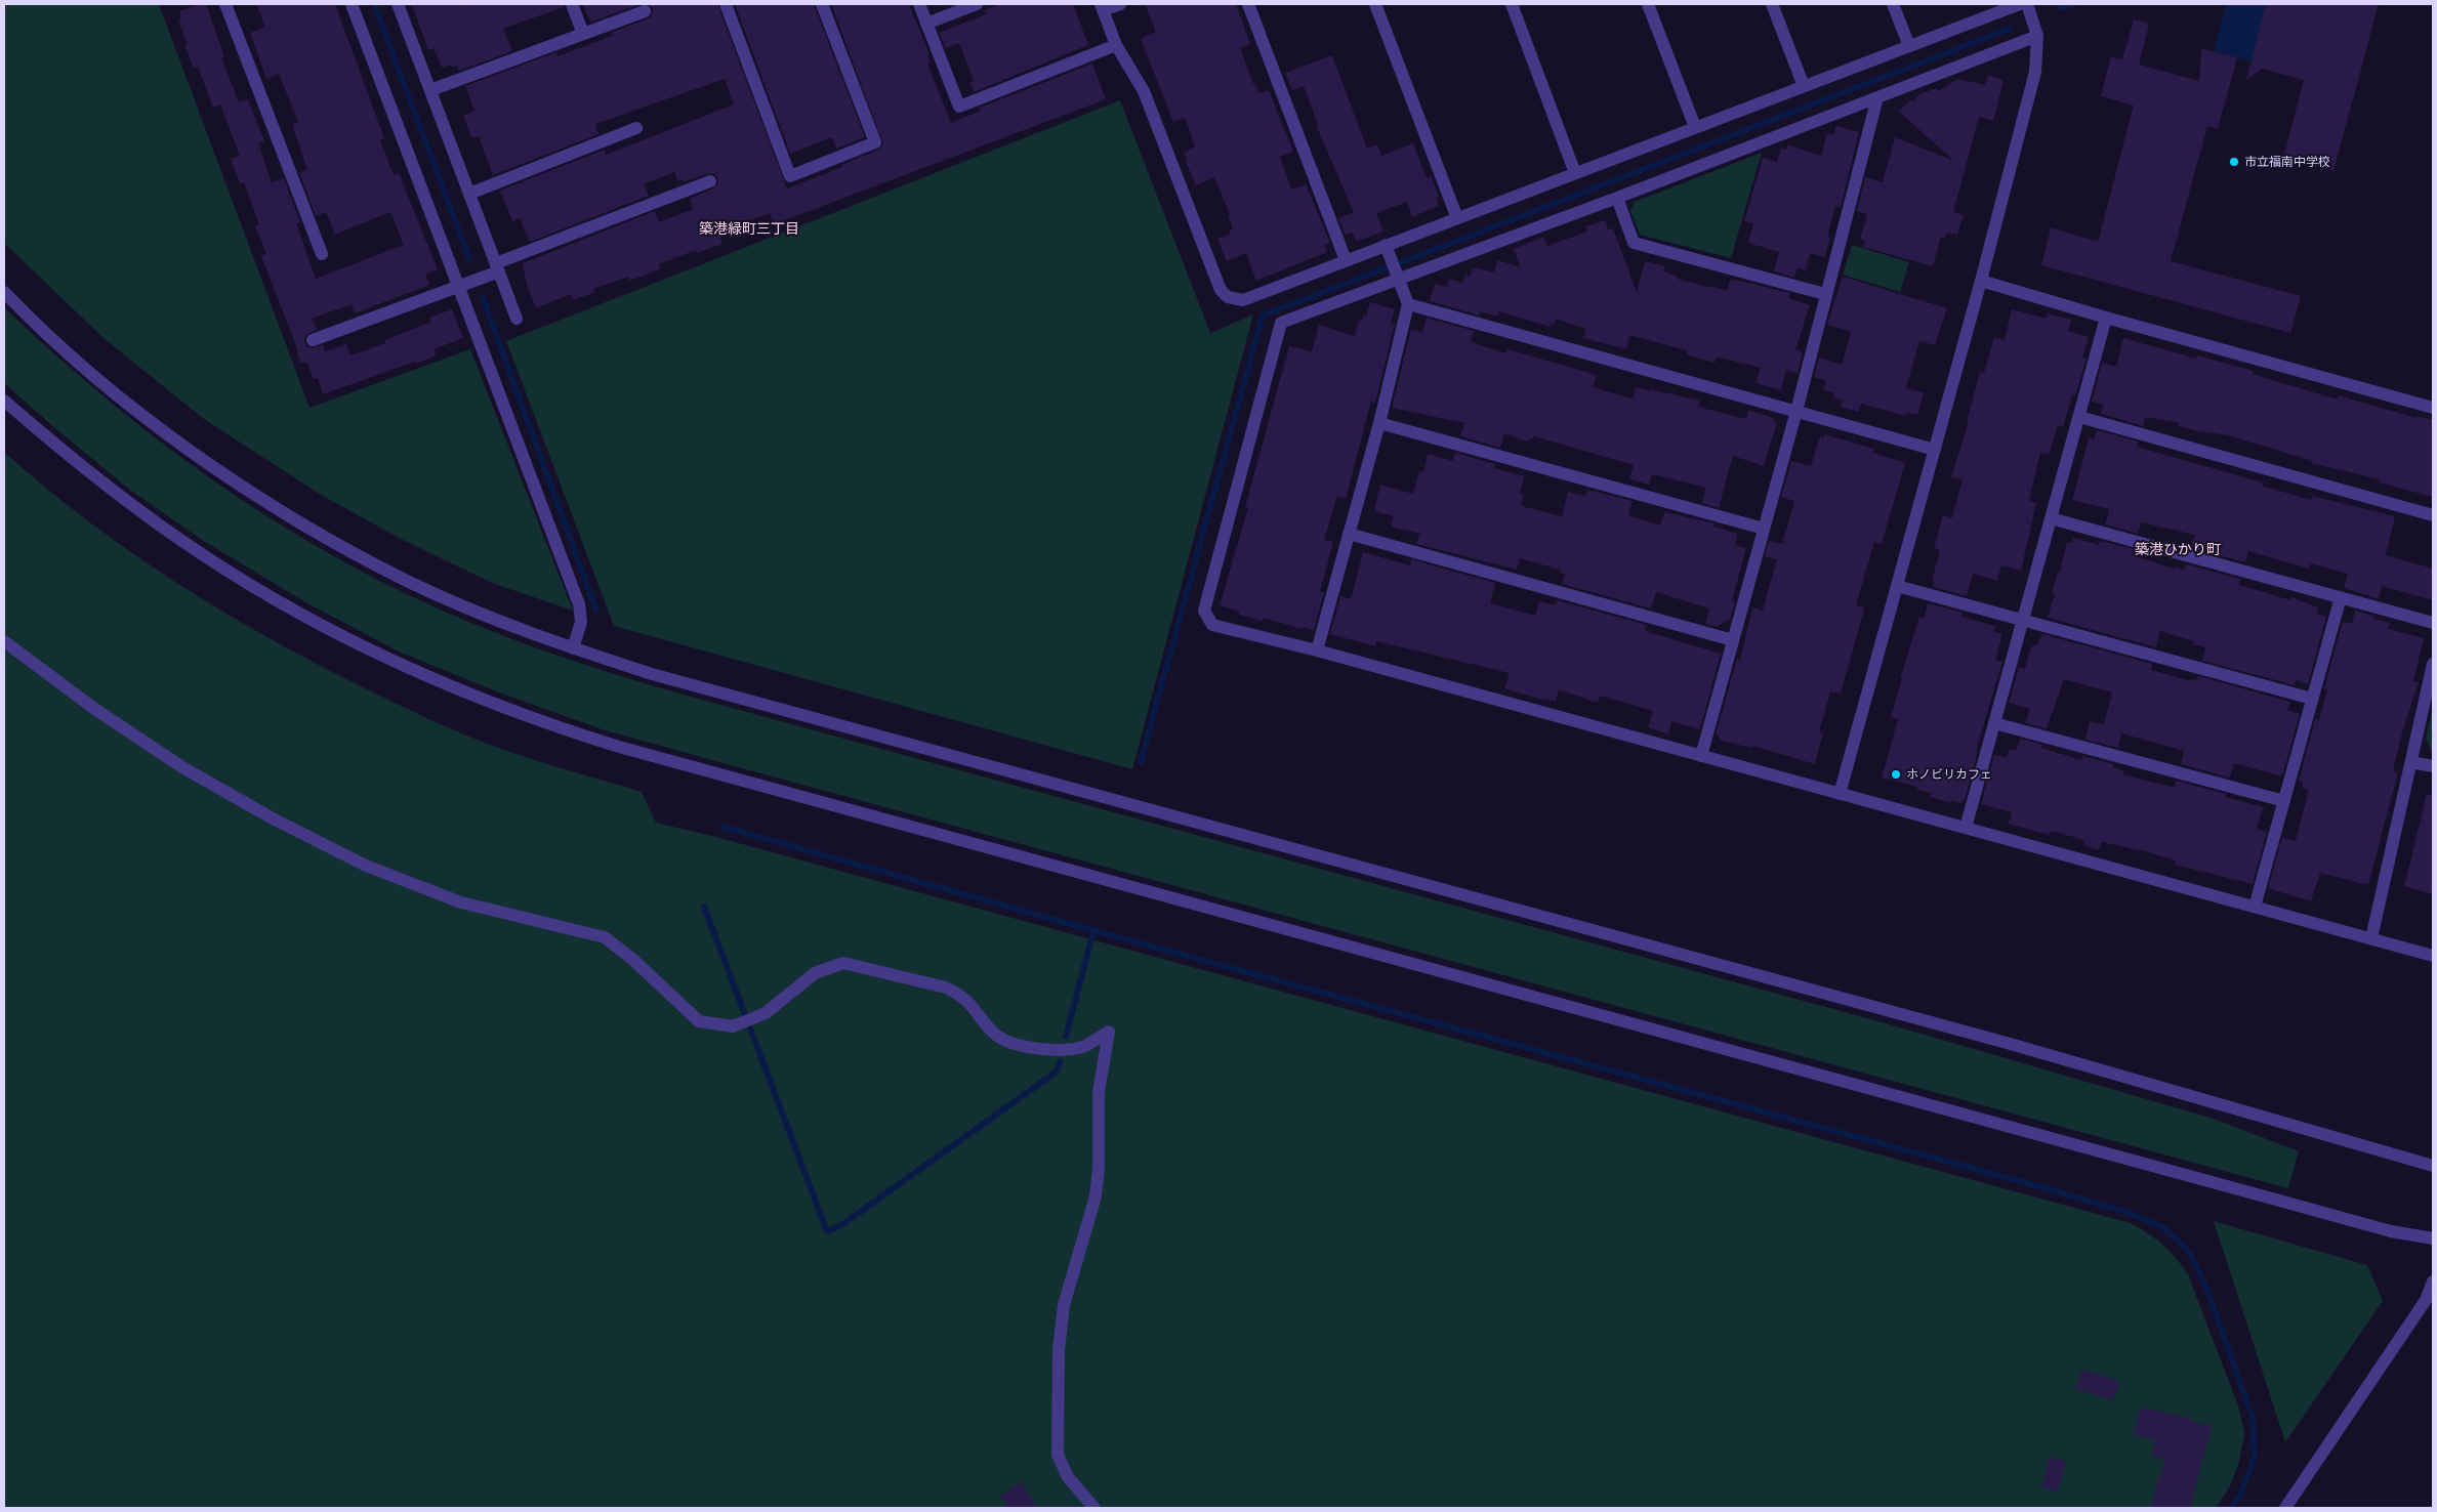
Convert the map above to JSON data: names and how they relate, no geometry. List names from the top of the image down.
{
  "districts": ["築港緑町三丁目", "築港ひかり町"],
  "places": ["市立福南中学校", "ホノビリカフェ"]
}
